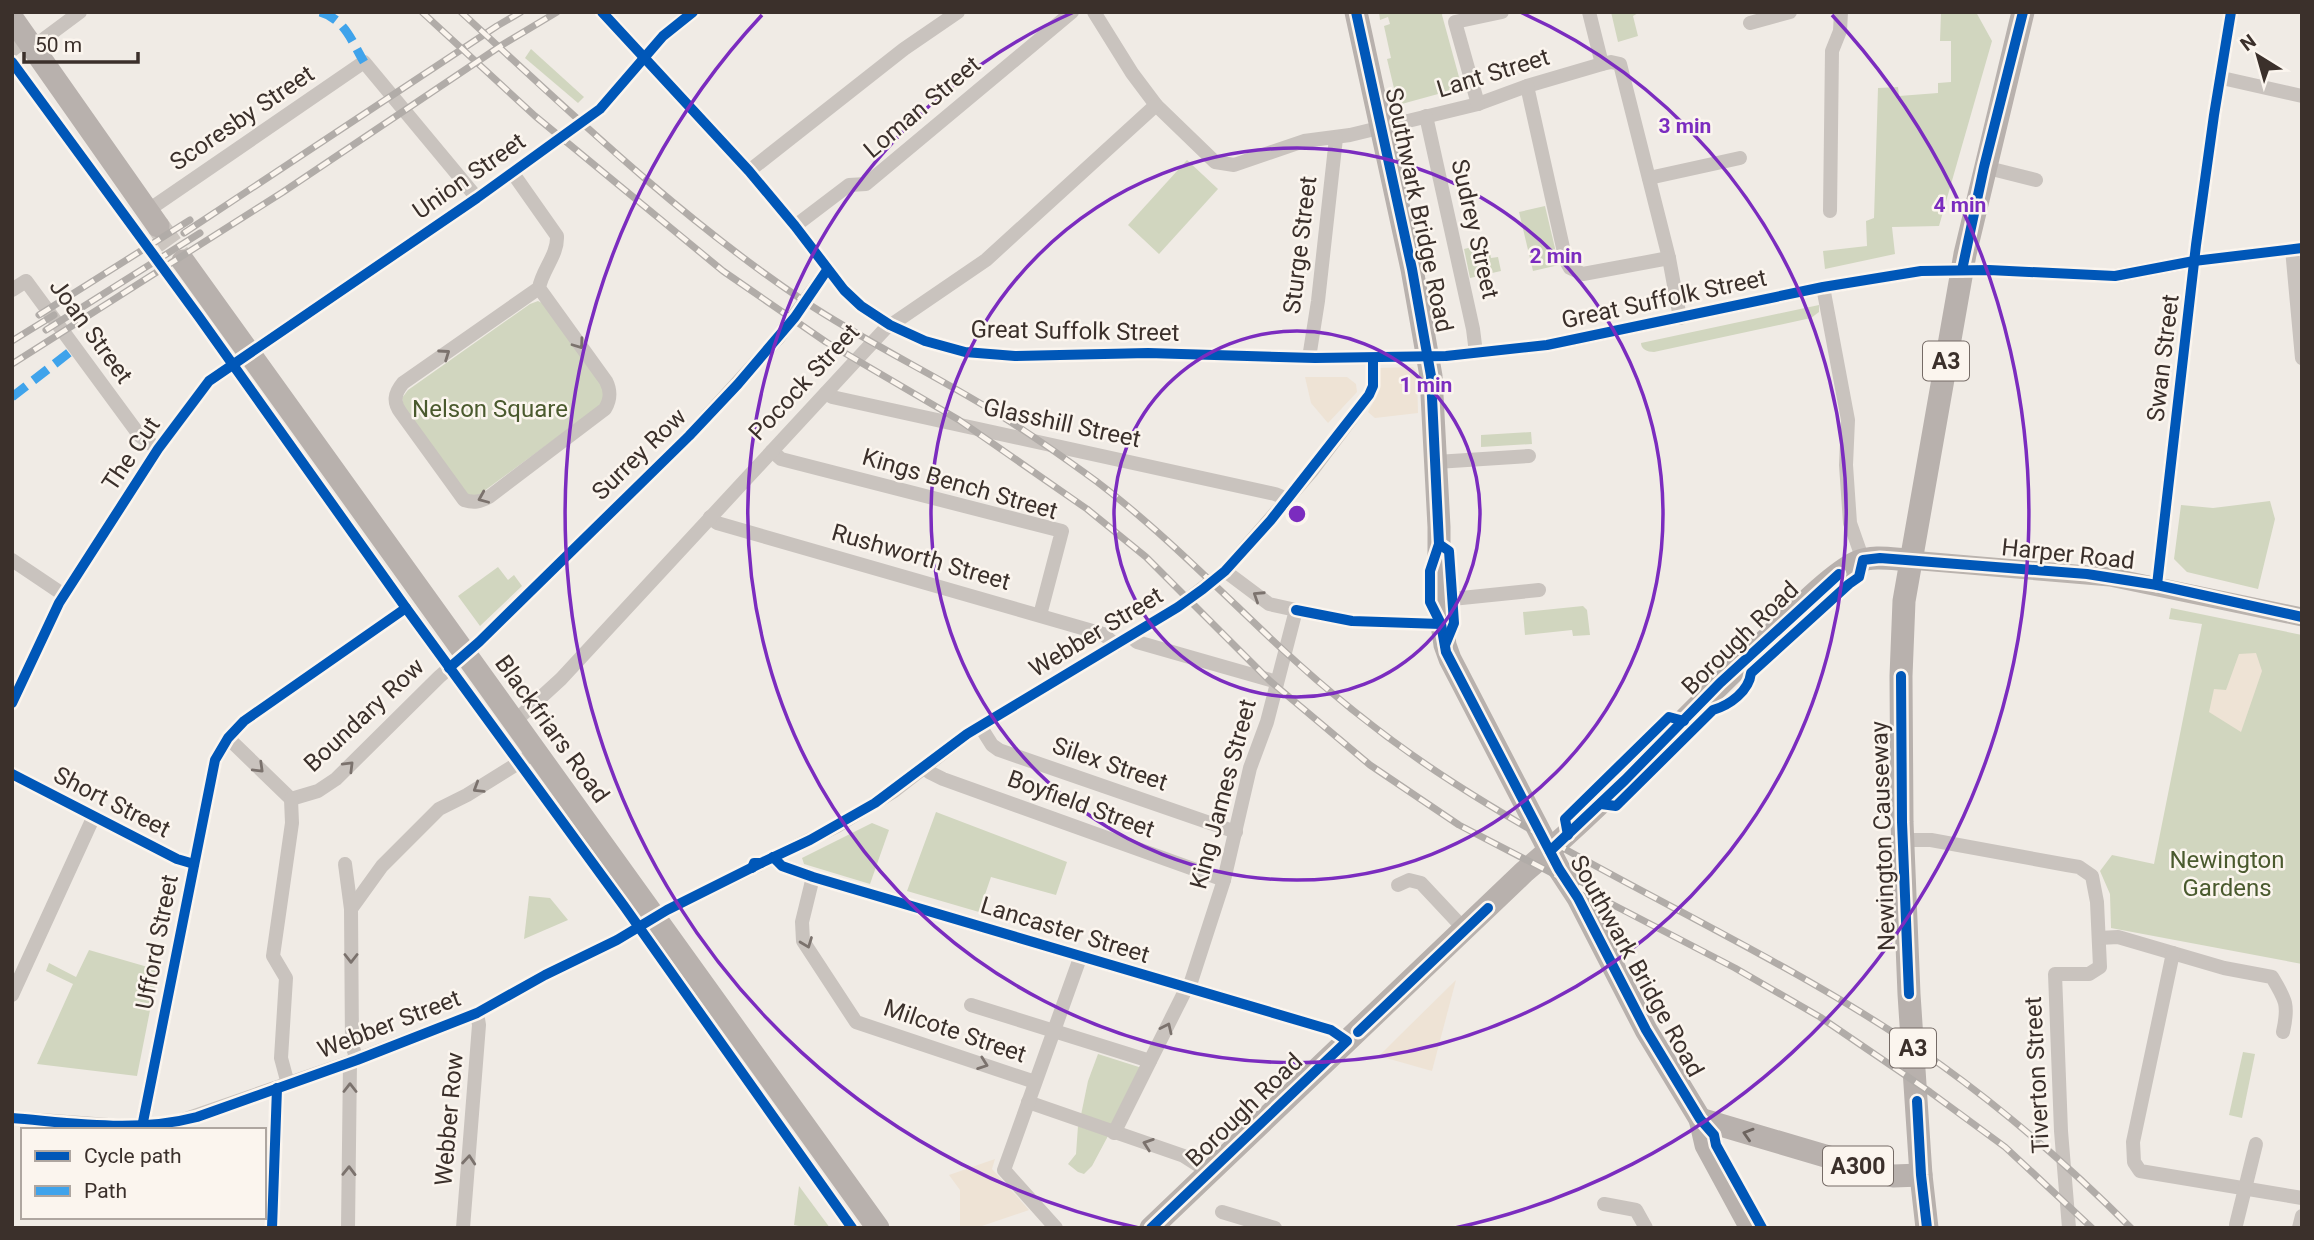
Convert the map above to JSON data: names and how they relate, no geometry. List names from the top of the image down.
{
  "streets": {
    "main road": [
      "Southwark Bridge Road",
      "A3",
      "Harper Road",
      "Borough Road",
      "Blackfriars Road",
      "Newington Causeway",
      "A300"
    ],
    "street": [
      "Lant Street",
      "Loman Street",
      "Scoresby Street",
      "Union Street",
      "Sudrey Street",
      "Sturge Street",
      "Great Suffolk Street",
      "Joan Street",
      "Swan Street",
      "Pocock Street",
      "Glasshill Street",
      "The Cut",
      "Surrey Row",
      "Kings Bench Street",
      "Rushworth Street",
      "Webber Street",
      "Boundary Row",
      "Silex Street",
      "King James Street",
      "Short Street",
      "Boyfield Street",
      "Lancaster Street",
      "Ufford Street",
      "Milcote Street",
      "Tiverton Street",
      "Webber Row"
    ]
  },
  "crossings": [
    ["Lant Street", "Southwark Bridge Road"],
    ["Lant Street", "Sudrey Street"],
    ["Lant Street", "Sturge Street"],
    ["Lant Street", "Pocock Street"],
    ["Loman Street", "Great Suffolk Street"],
    ["Scoresby Street", "Union Street"],
    ["Union Street", "Great Suffolk Street"],
    ["Union Street", "The Cut"],
    ["Union Street", "Blackfriars Road"],
    ["Southwark Bridge Road", "Great Suffolk Street"],
    ["Southwark Bridge Road", "Borough Road"],
    ["Southwark Bridge Road", "A300"],
    ["Sudrey Street", "Great Suffolk Street"],
    ["Sturge Street", "Great Suffolk Street"],
    ["Great Suffolk Street", "Swan Street"],
    ["Great Suffolk Street", "A3"],
    ["Great Suffolk Street", "Pocock Street"],
    ["Great Suffolk Street", "Surrey Row"],
    ["Great Suffolk Street", "Webber Street"],
    ["Joan Street", "The Cut"],
    ["Swan Street", "Harper Road"],
    ["A3", "Harper Road"],
    ["A3", "Newington Causeway"],
    ["Pocock Street", "Glasshill Street"],
    ["Pocock Street", "Kings Bench Street"],
    ["Pocock Street", "Rushworth Street"],
    ["Pocock Street", "Blackfriars Road"],
    ["Glasshill Street", "Webber Street"],
    ["The Cut", "Blackfriars Road"],
    ["Surrey Row", "Boundary Row"],
    ["Surrey Row", "Blackfriars Road"],
    ["Kings Bench Street", "Rushworth Street"],
    ["Harper Road", "Newington Causeway"],
    ["Rushworth Street", "Webber Street"],
    ["Webber Street", "Blackfriars Road"],
    ["Webber Street", "Silex Street"],
    ["Webber Street", "King James Street"],
    ["Webber Street", "Boyfield Street"],
    ["Webber Street", "Lancaster Street"],
    ["Webber Street", "Ufford Street"],
    ["Webber Street", "Webber Row"],
    ["Borough Road", "Lancaster Street"],
    ["Borough Road", "Milcote Street"],
    ["Boundary Row", "Blackfriars Road"],
    ["Boundary Row", "Ufford Street"],
    ["Silex Street", "King James Street"],
    ["King James Street", "Boyfield Street"],
    ["King James Street", "Lancaster Street"],
    ["King James Street", "Milcote Street"],
    ["Short Street", "Ufford Street"],
    ["Newington Causeway", "Tiverton Street"],
    ["Newington Causeway", "A300"],
    ["Lancaster Street", "Milcote Street"]
  ],
  "parks": ["Nelson Square", "Newington Gardens"],
  "legend": ["Cycle path", "Path"],
  "scale_bar": "50 m",
  "north": "top left",
  "rings": [
    "3 min",
    "4 min",
    "2 min",
    "1 min"
  ]
}
